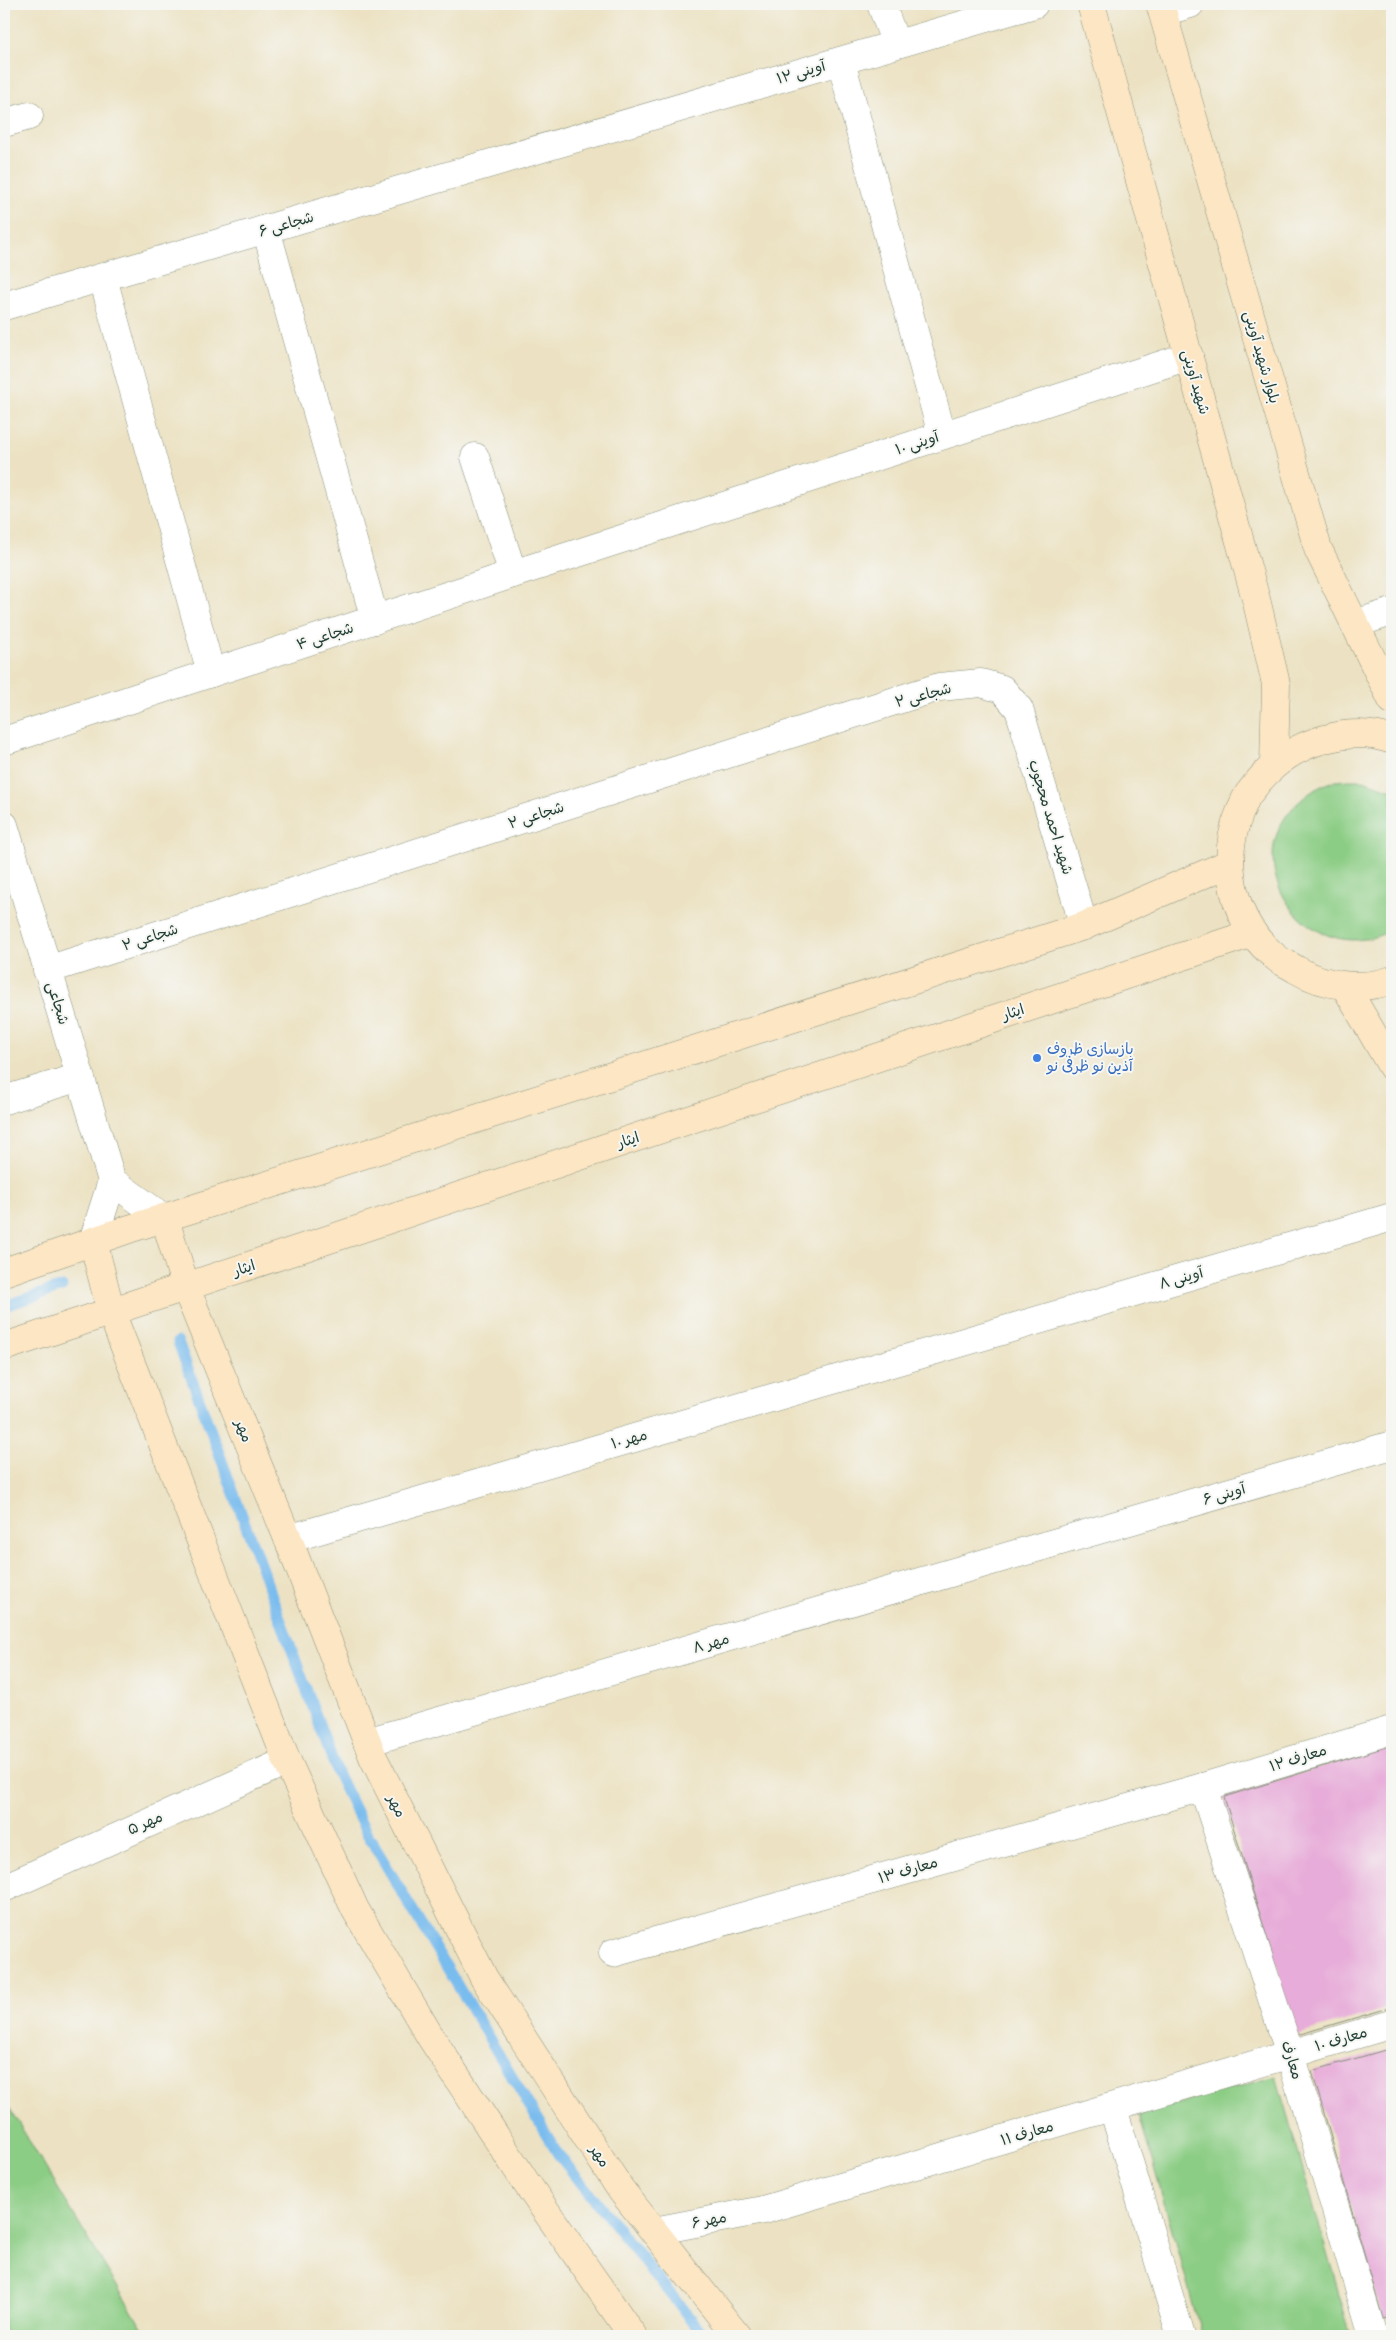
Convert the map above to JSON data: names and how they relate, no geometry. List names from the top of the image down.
{
  "streets": {
    "street": [
      "۱۲ آوینی",
      "شجاعی ۶",
      "بلوار شهید آوینی",
      "شهید آوینی",
      "۱۰ آوینی",
      "شجاعی ۴",
      "شجاعی ۲",
      "شهید احمد محجوب",
      "شجاعی",
      "ایثار",
      "۸ آوینی",
      "مهر",
      "مهر ۱۰",
      "۶ آوینی",
      "مهر ۸",
      "معارف ۱۲",
      "مهر ۵",
      "معارف ۱۳",
      "معارف ۱۰",
      "معارف",
      "معارف ۱۱",
      "مهر ۶"
    ]
  },
  "crossings": [
    ["۱۲ آوینی", "شجاعی ۶"],
    ["شهید آوینی", "۱۰ آوینی"],
    ["۱۰ آوینی", "شجاعی ۴"],
    ["شجاعی ۲", "شهید احمد محجوب"],
    ["شجاعی ۲", "شجاعی"],
    ["ایثار", "مهر"],
    ["۸ آوینی", "مهر ۱۰"],
    ["مهر", "مهر ۱۰"],
    ["مهر", "مهر ۸"],
    ["مهر", "مهر ۶"],
    ["۶ آوینی", "مهر ۸"],
    ["معارف ۱۲", "معارف ۱۳"],
    ["معارف ۱۲", "معارف"],
    ["معارف ۱۳", "معارف"],
    ["معارف ۱۰", "معارف"],
    ["معارف ۱۰", "معارف ۱۱"],
    ["معارف", "معارف ۱۱"],
    ["معارف ۱۱", "مهر ۶"]
  ],
  "places": ["بازسازی ظروف آذین نو ظرفی نو"]
}
